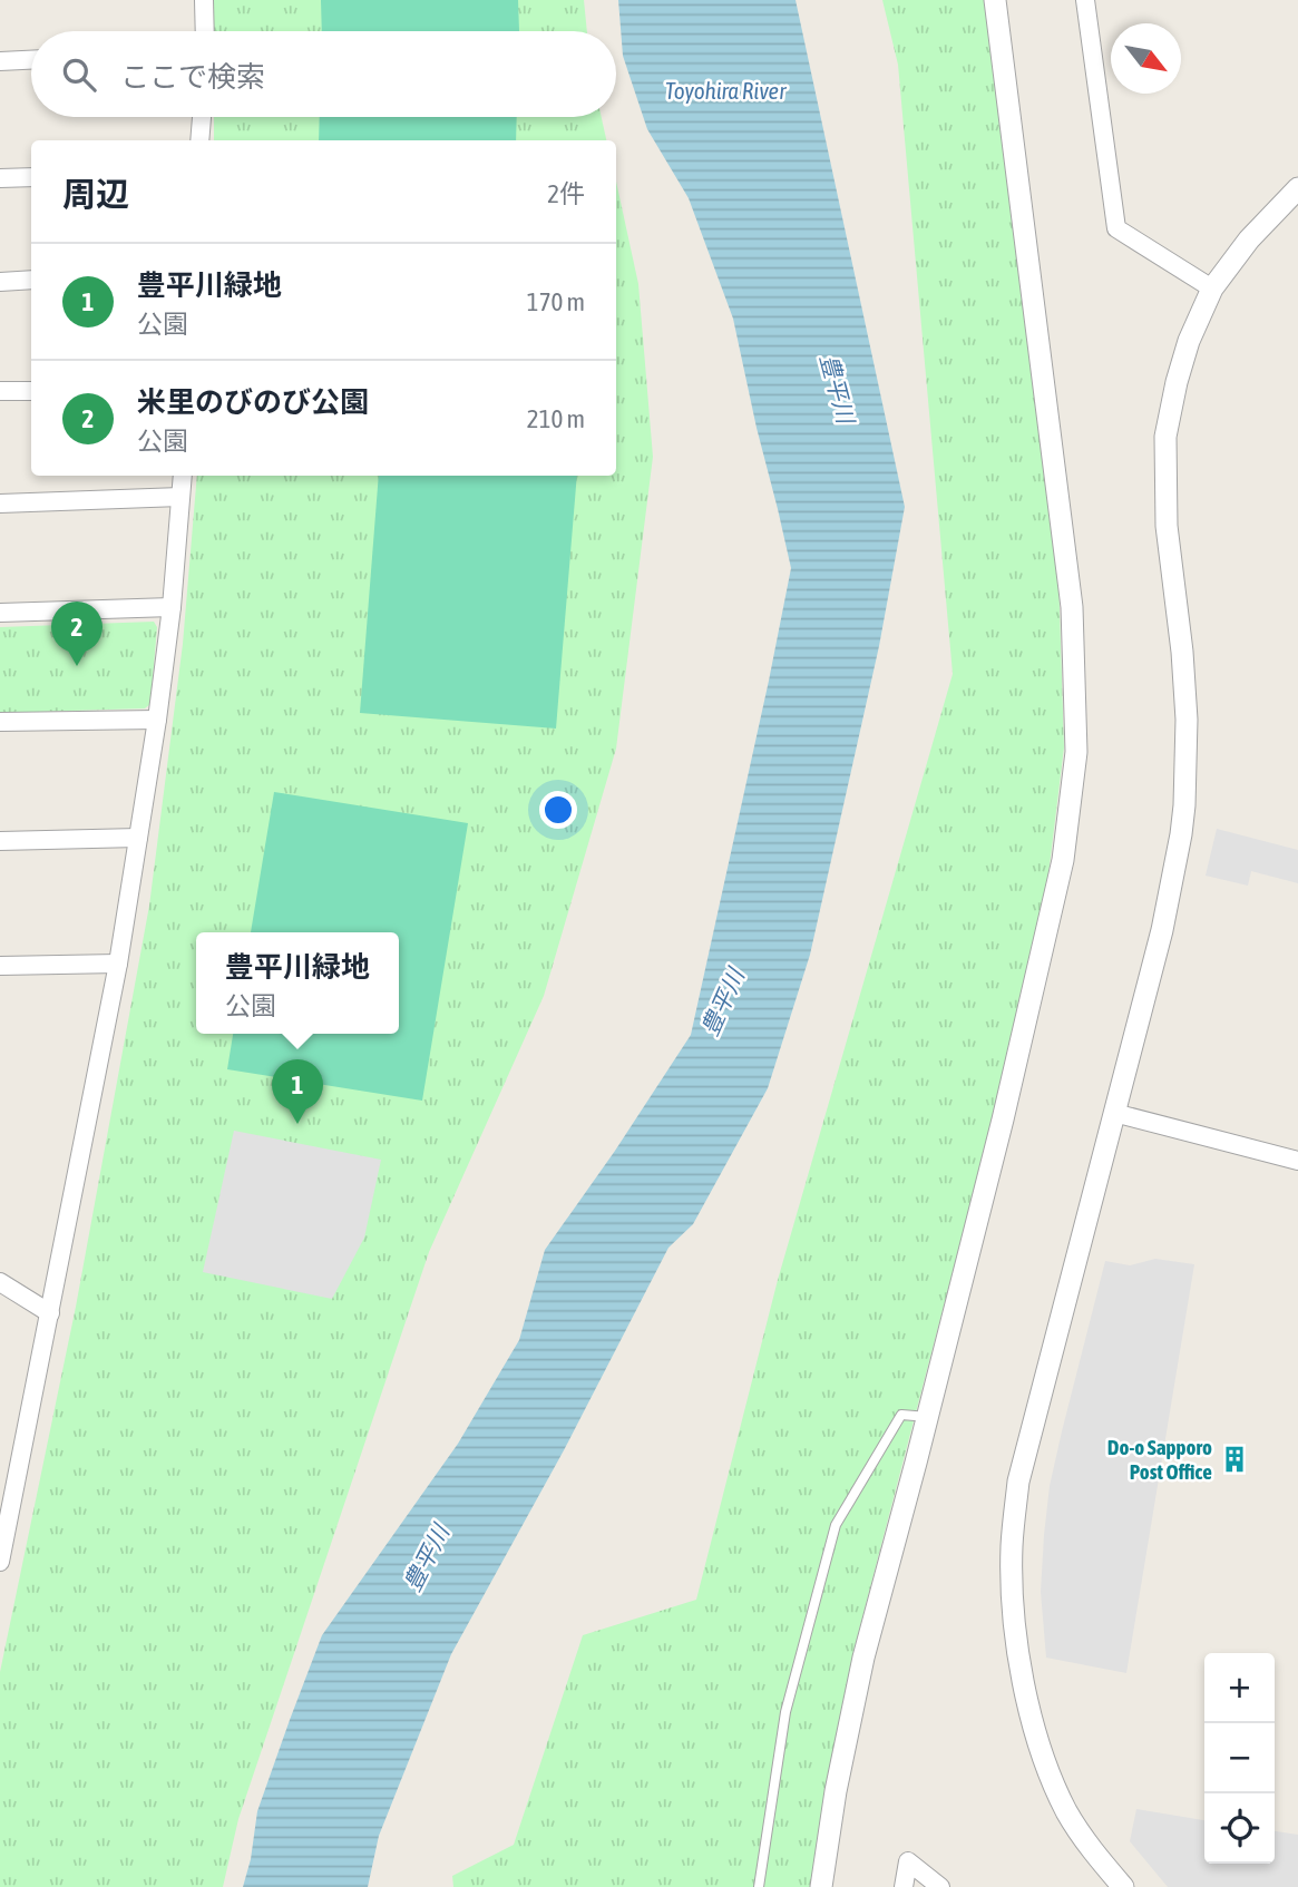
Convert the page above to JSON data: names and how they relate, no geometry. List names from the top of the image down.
{
  "water": ["Toyohira River", "豊平川"],
  "places": {
    "building": ["Do-o Sapporo Post Office"]
  },
  "north": "bottom right",
  "page": {
    "search": "ここで検索",
    "heading": ["周辺", "2件"],
    "list": [
      {
        "mark": "1",
        "name": "豊平川緑地",
        "note": "公園",
        "value": "170 m"
      },
      {
        "mark": "2",
        "name": "米里のびのび公園",
        "note": "公園",
        "value": "210 m"
      }
    ],
    "pins": ["2", "1"],
    "popup": ["豊平川緑地", "公園"],
    "map_buttons": ["+", "−"]
  }
}
